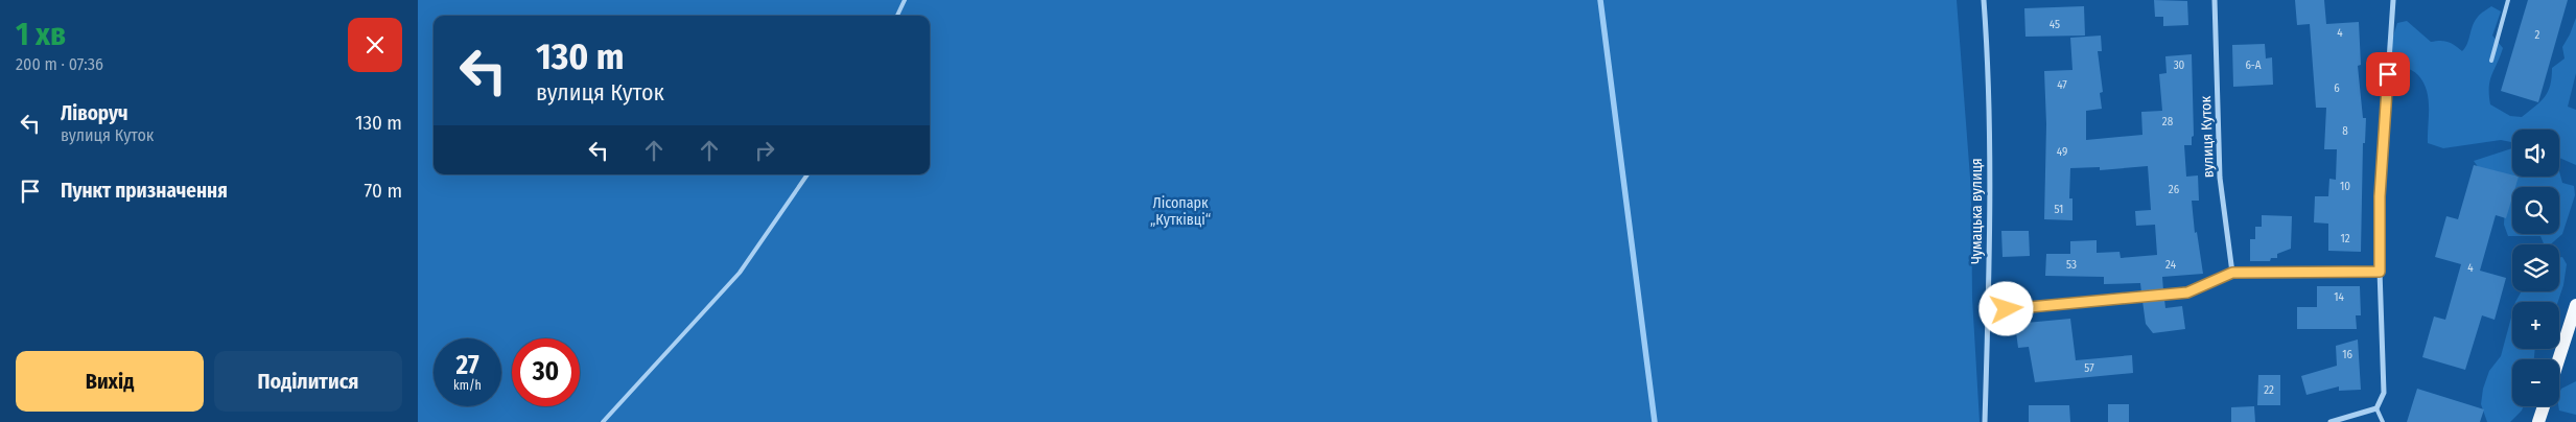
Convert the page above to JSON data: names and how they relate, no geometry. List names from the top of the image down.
{
  "streets": {
    "street": ["вулиця Куток", "Чумацька вулиця"]
  },
  "parks": ["Лісопарк „Кутківці“"],
  "house_numbers": [
    "45",
    "4",
    "2",
    "30",
    "6-А",
    "47",
    "6",
    "28",
    "8",
    "49",
    "10",
    "26",
    "51",
    "12",
    "53",
    "24",
    "4",
    "14",
    "16",
    "57",
    "22"
  ],
  "page": {
    "heading": ["1 хв", "200 m · 07:36"],
    "turn": ["130 m", "вулиця Куток"],
    "list": [
      {
        "name": "Ліворуч",
        "note": "вулиця Куток",
        "value": "130 m"
      },
      {
        "name": "Пункт призначення",
        "value": "70 m"
      }
    ],
    "map_buttons": ["+", "−"],
    "speed": "27 km/h",
    "limit": "30",
    "buttons": ["Вихід", "Поділитися"]
  }
}
